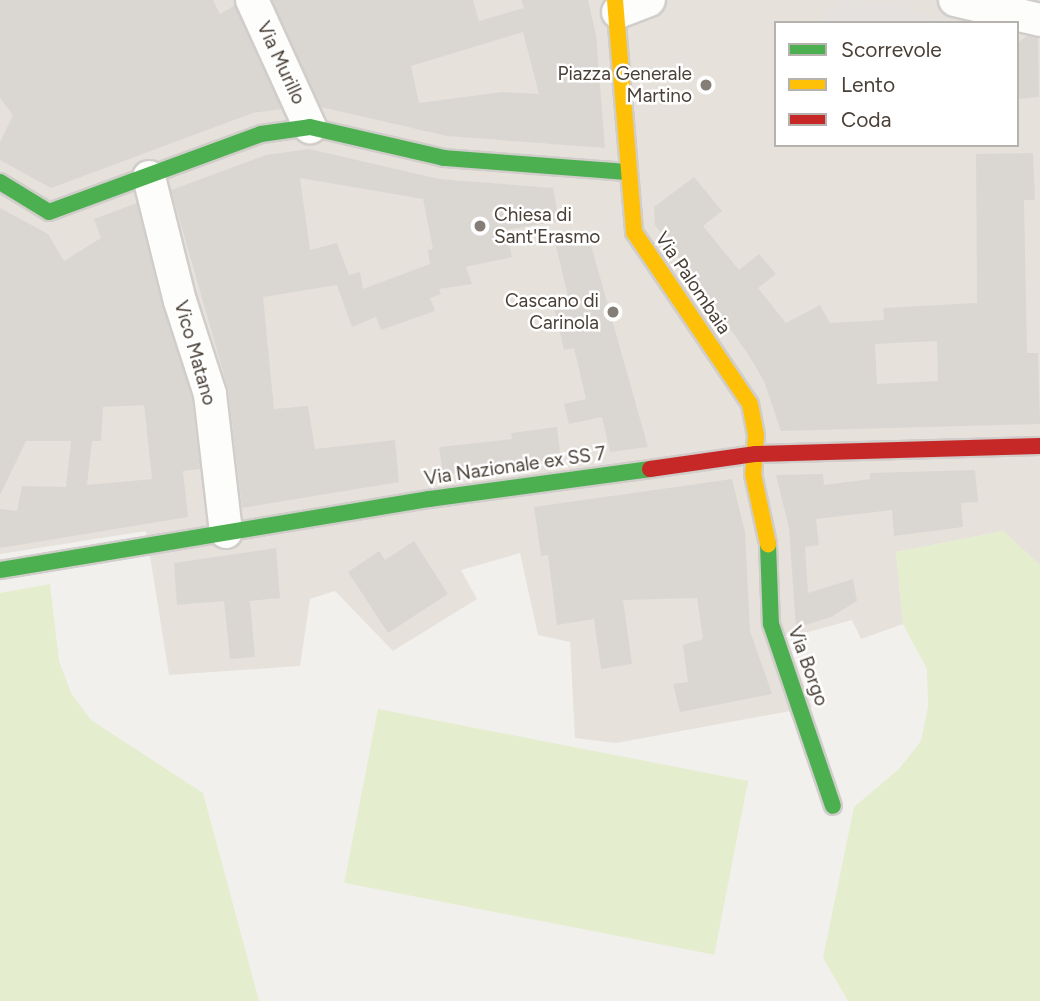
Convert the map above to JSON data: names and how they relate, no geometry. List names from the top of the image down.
{
  "streets": {
    "street": [
      "Via Murillo",
      "Via Palombaia",
      "Vico Matano",
      "Via Nazionale ex SS 7",
      "Via Borgo"
    ]
  },
  "crossings": [
    ["Via Palombaia", "Via Nazionale ex SS 7"],
    ["Via Palombaia", "Via Borgo"],
    ["Vico Matano", "Via Nazionale ex SS 7"],
    ["Via Nazionale ex SS 7", "Via Borgo"]
  ],
  "places": ["Piazza Generale Martino", "Chiesa di Sant'Erasmo", "Cascano di Carinola"],
  "legend": ["Scorrevole", "Lento", "Coda"]
}
